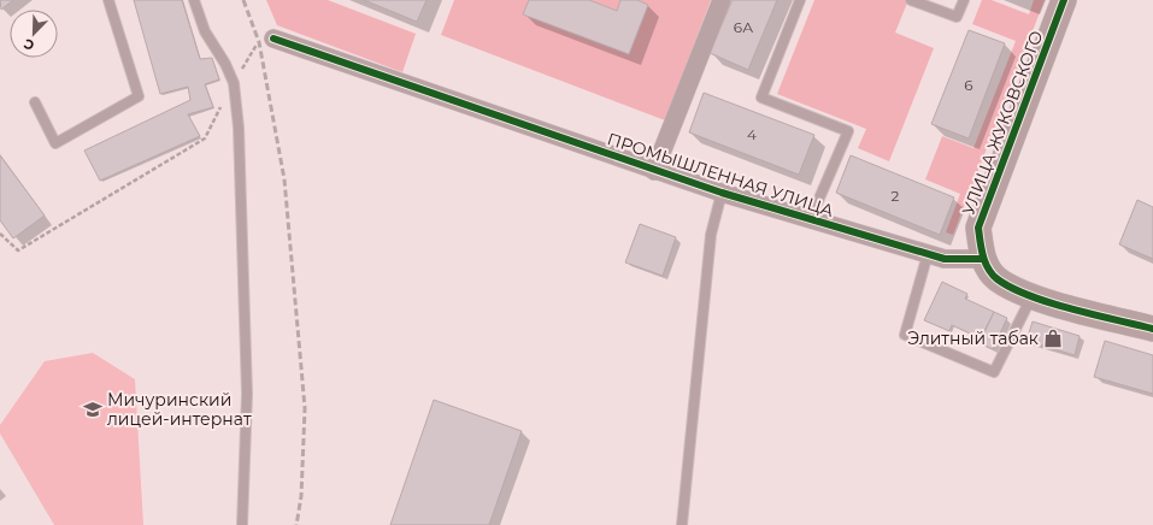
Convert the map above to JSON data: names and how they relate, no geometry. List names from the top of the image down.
{
  "streets": {
    "street": ["УЛИЦА ЖУКОВСКОГО", "ПРОМЫШЛЕННАЯ УЛИЦА"]
  },
  "crossings": [
    ["УЛИЦА ЖУКОВСКОГО", "ПРОМЫШЛЕННАЯ УЛИЦА"]
  ],
  "places": {
    "shop": ["Элитный табак"],
    "school or university": ["Мичуринский лицей-интернат"]
  },
  "house_numbers": [
    "6А",
    "6",
    "4",
    "2"
  ],
  "north": "bottom left"
}
